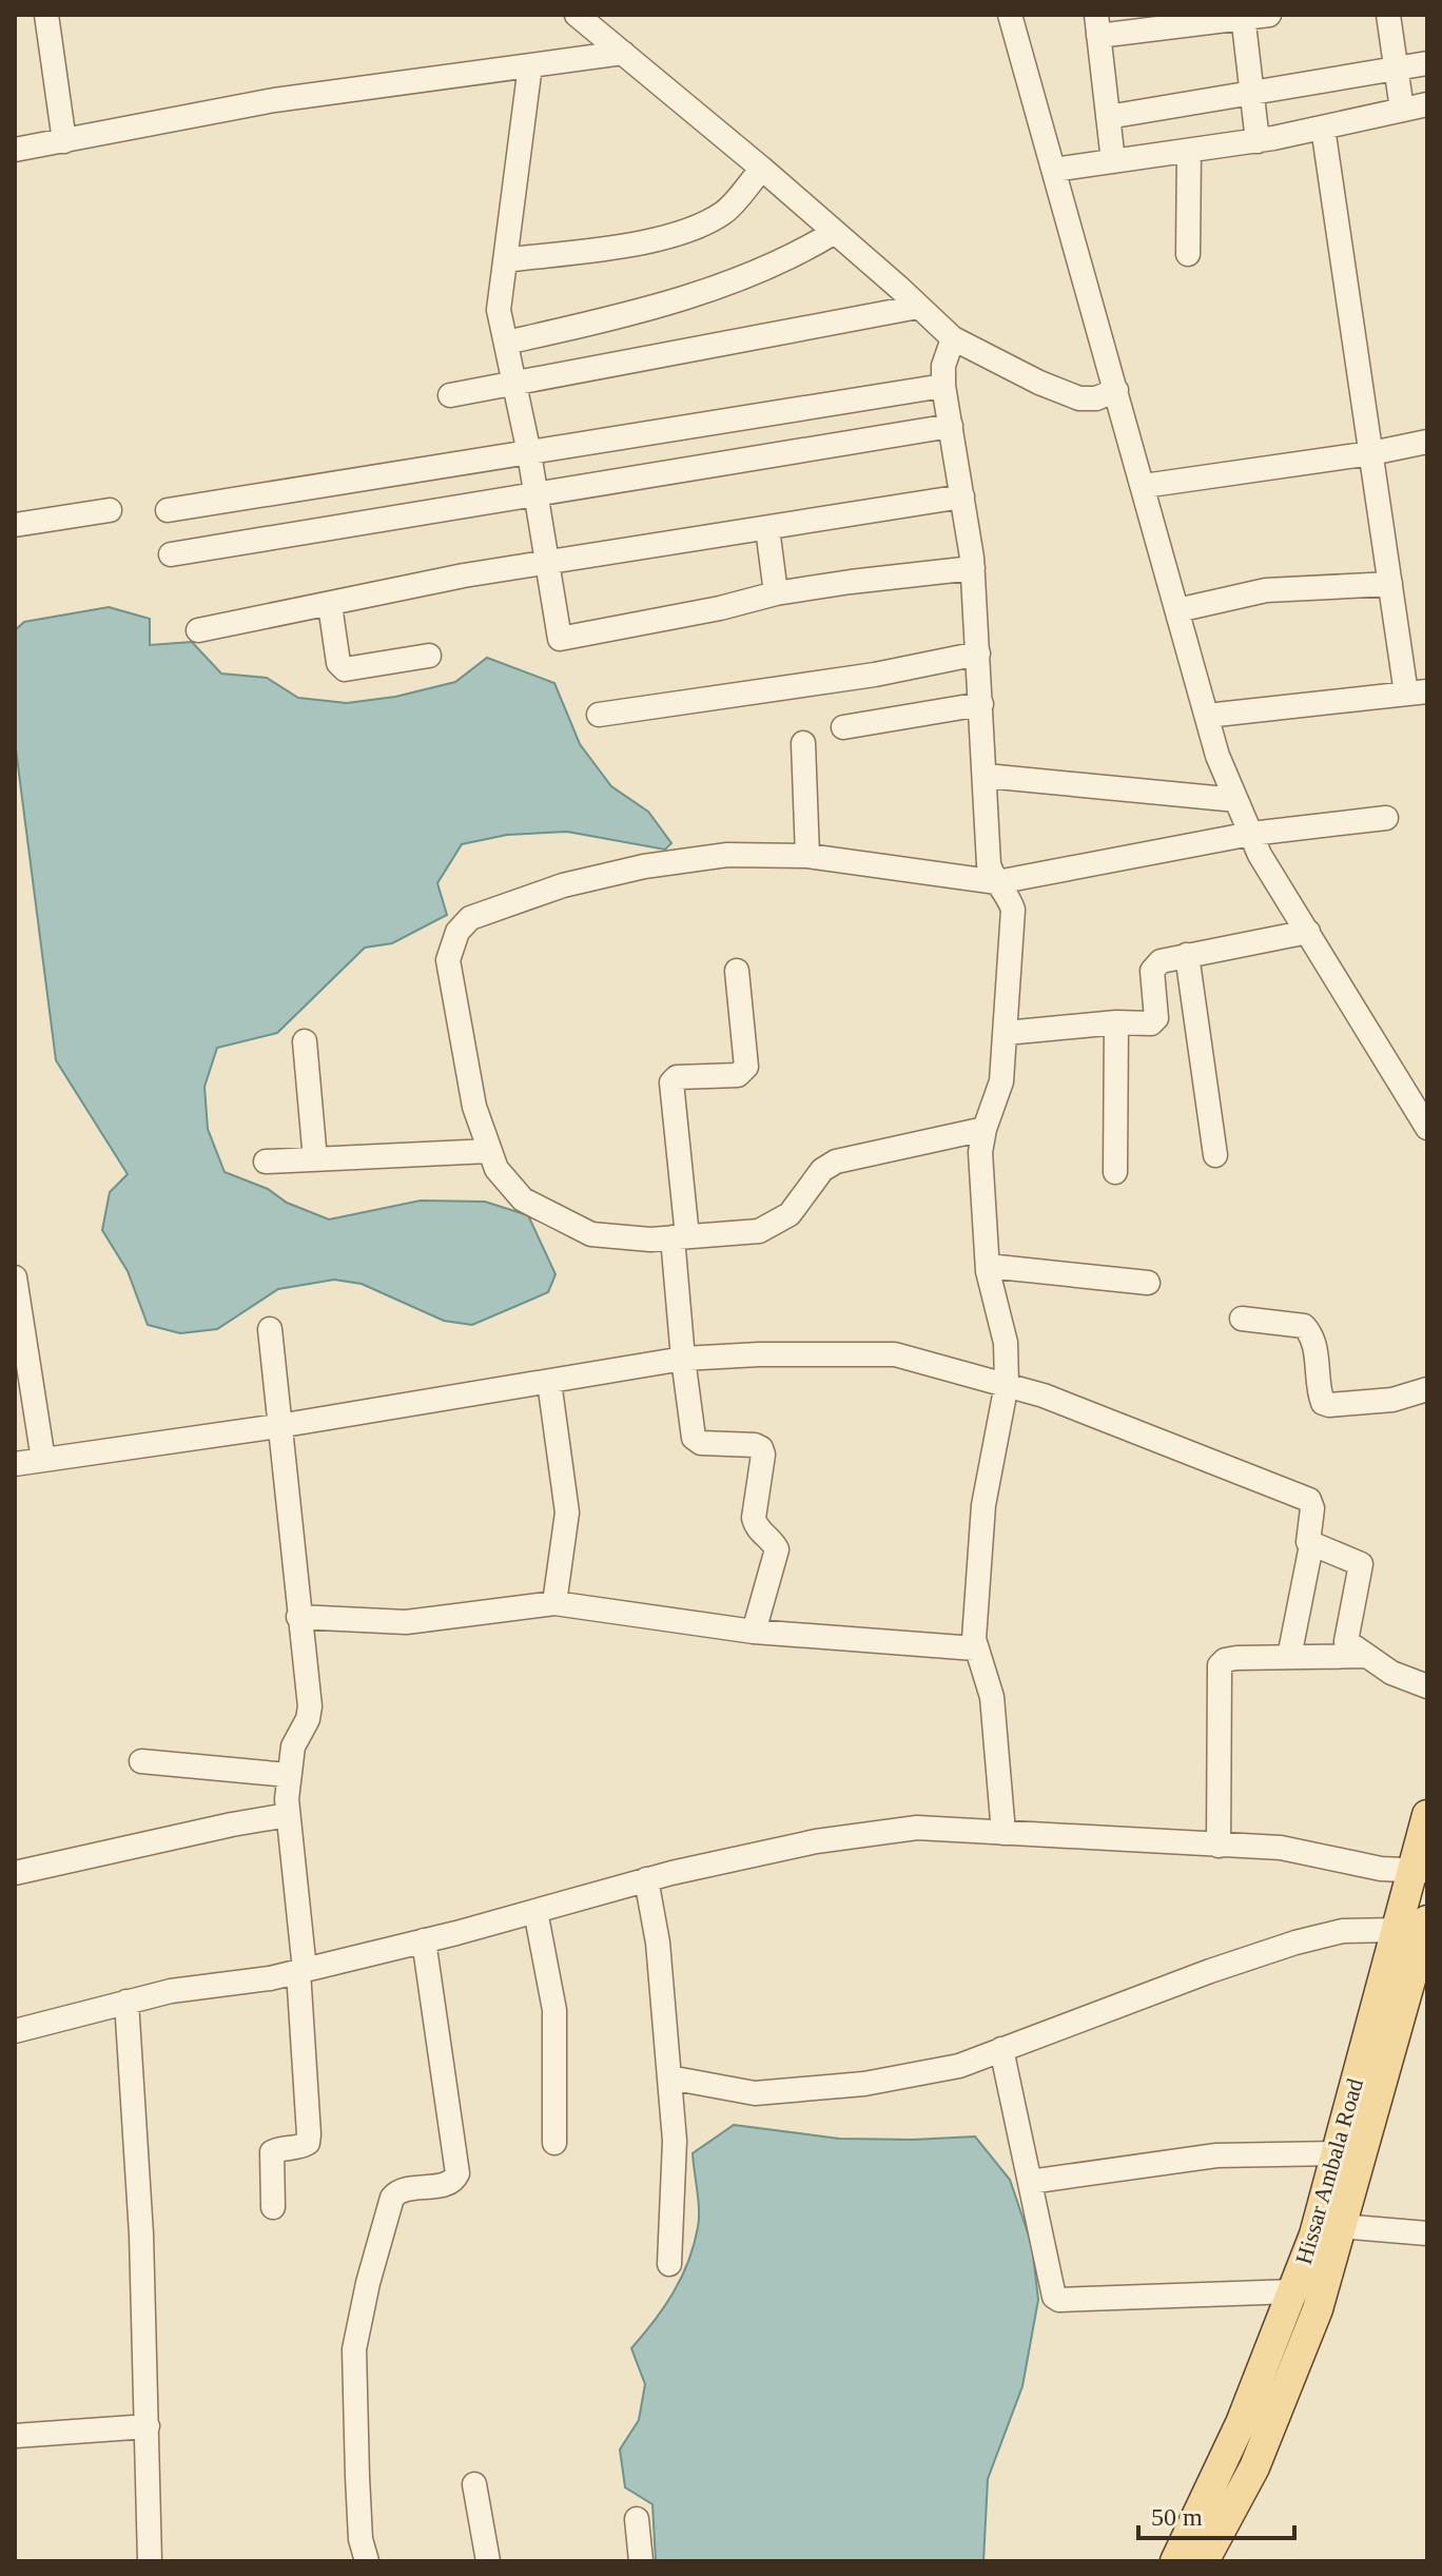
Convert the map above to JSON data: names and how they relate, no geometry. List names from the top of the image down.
{
  "streets": {
    "main road": ["Hissar Ambala Road"]
  },
  "scale_bar": "50 m"
}
